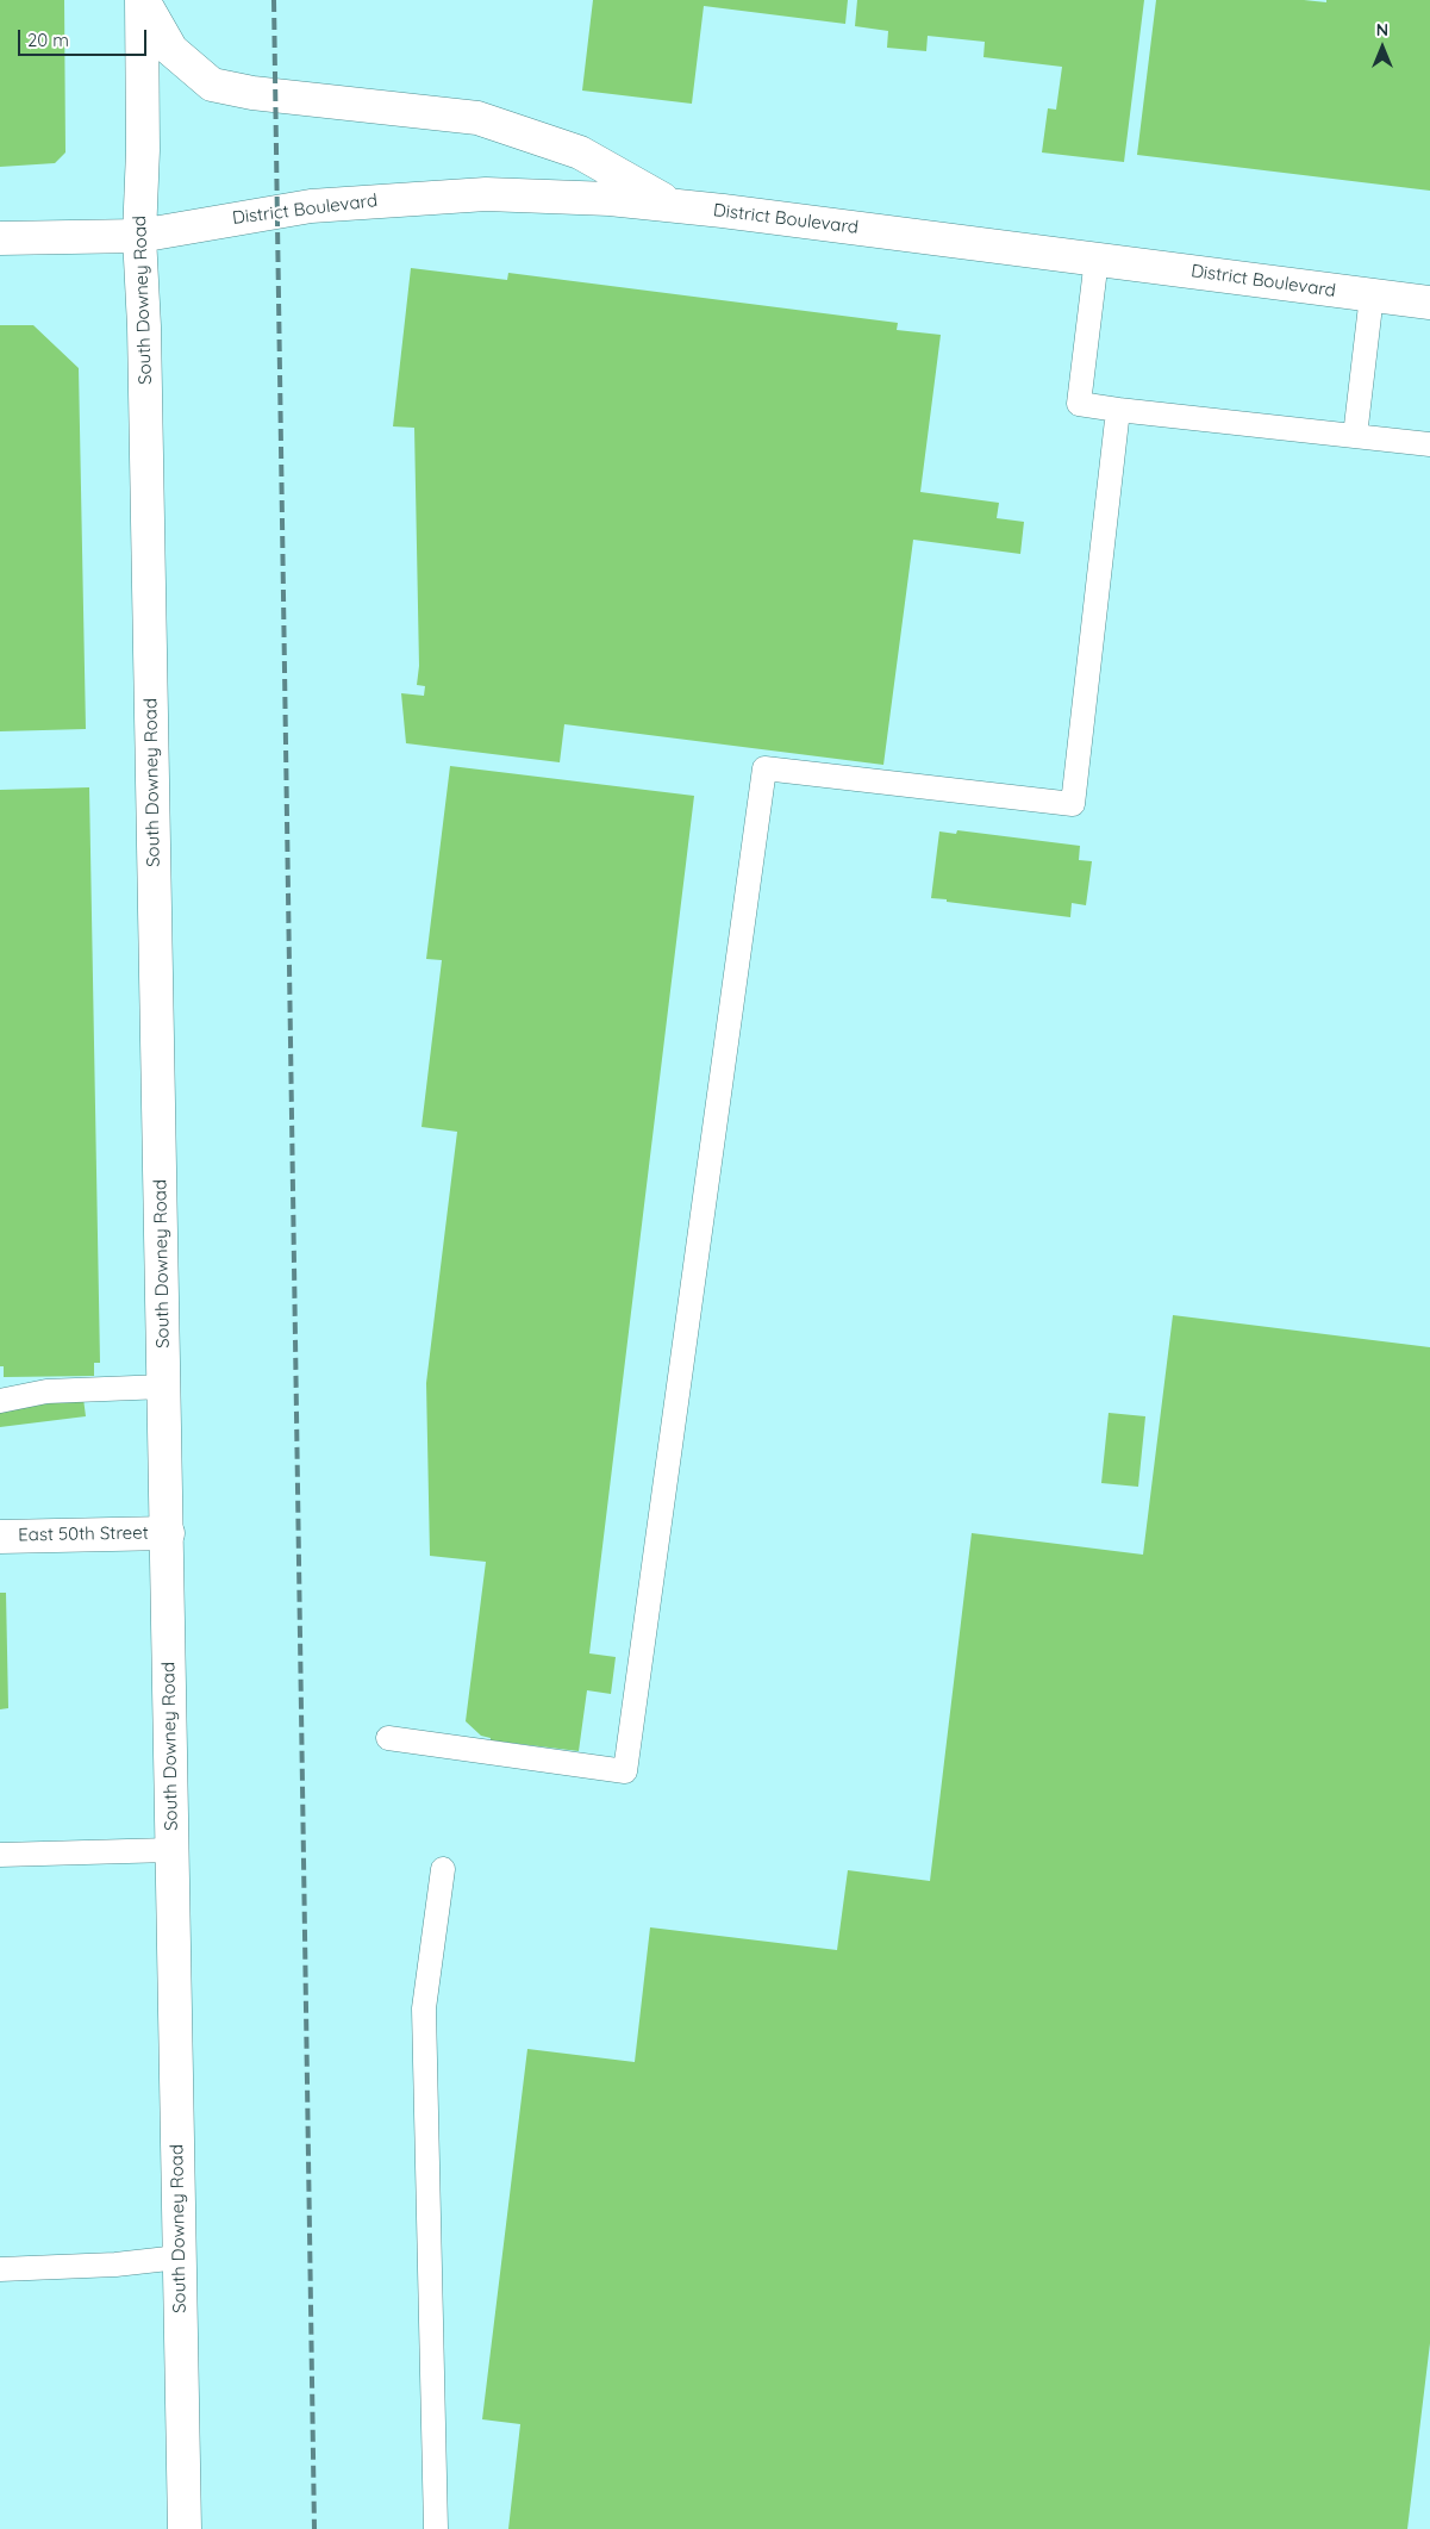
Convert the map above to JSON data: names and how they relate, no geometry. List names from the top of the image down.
{
  "streets": {
    "main road": ["District Boulevard", "South Downey Road", "East 50th Street"]
  },
  "crossings": [
    ["District Boulevard", "South Downey Road"],
    ["South Downey Road", "East 50th Street"]
  ],
  "scale_bar": "20 m",
  "north": "top"
}
